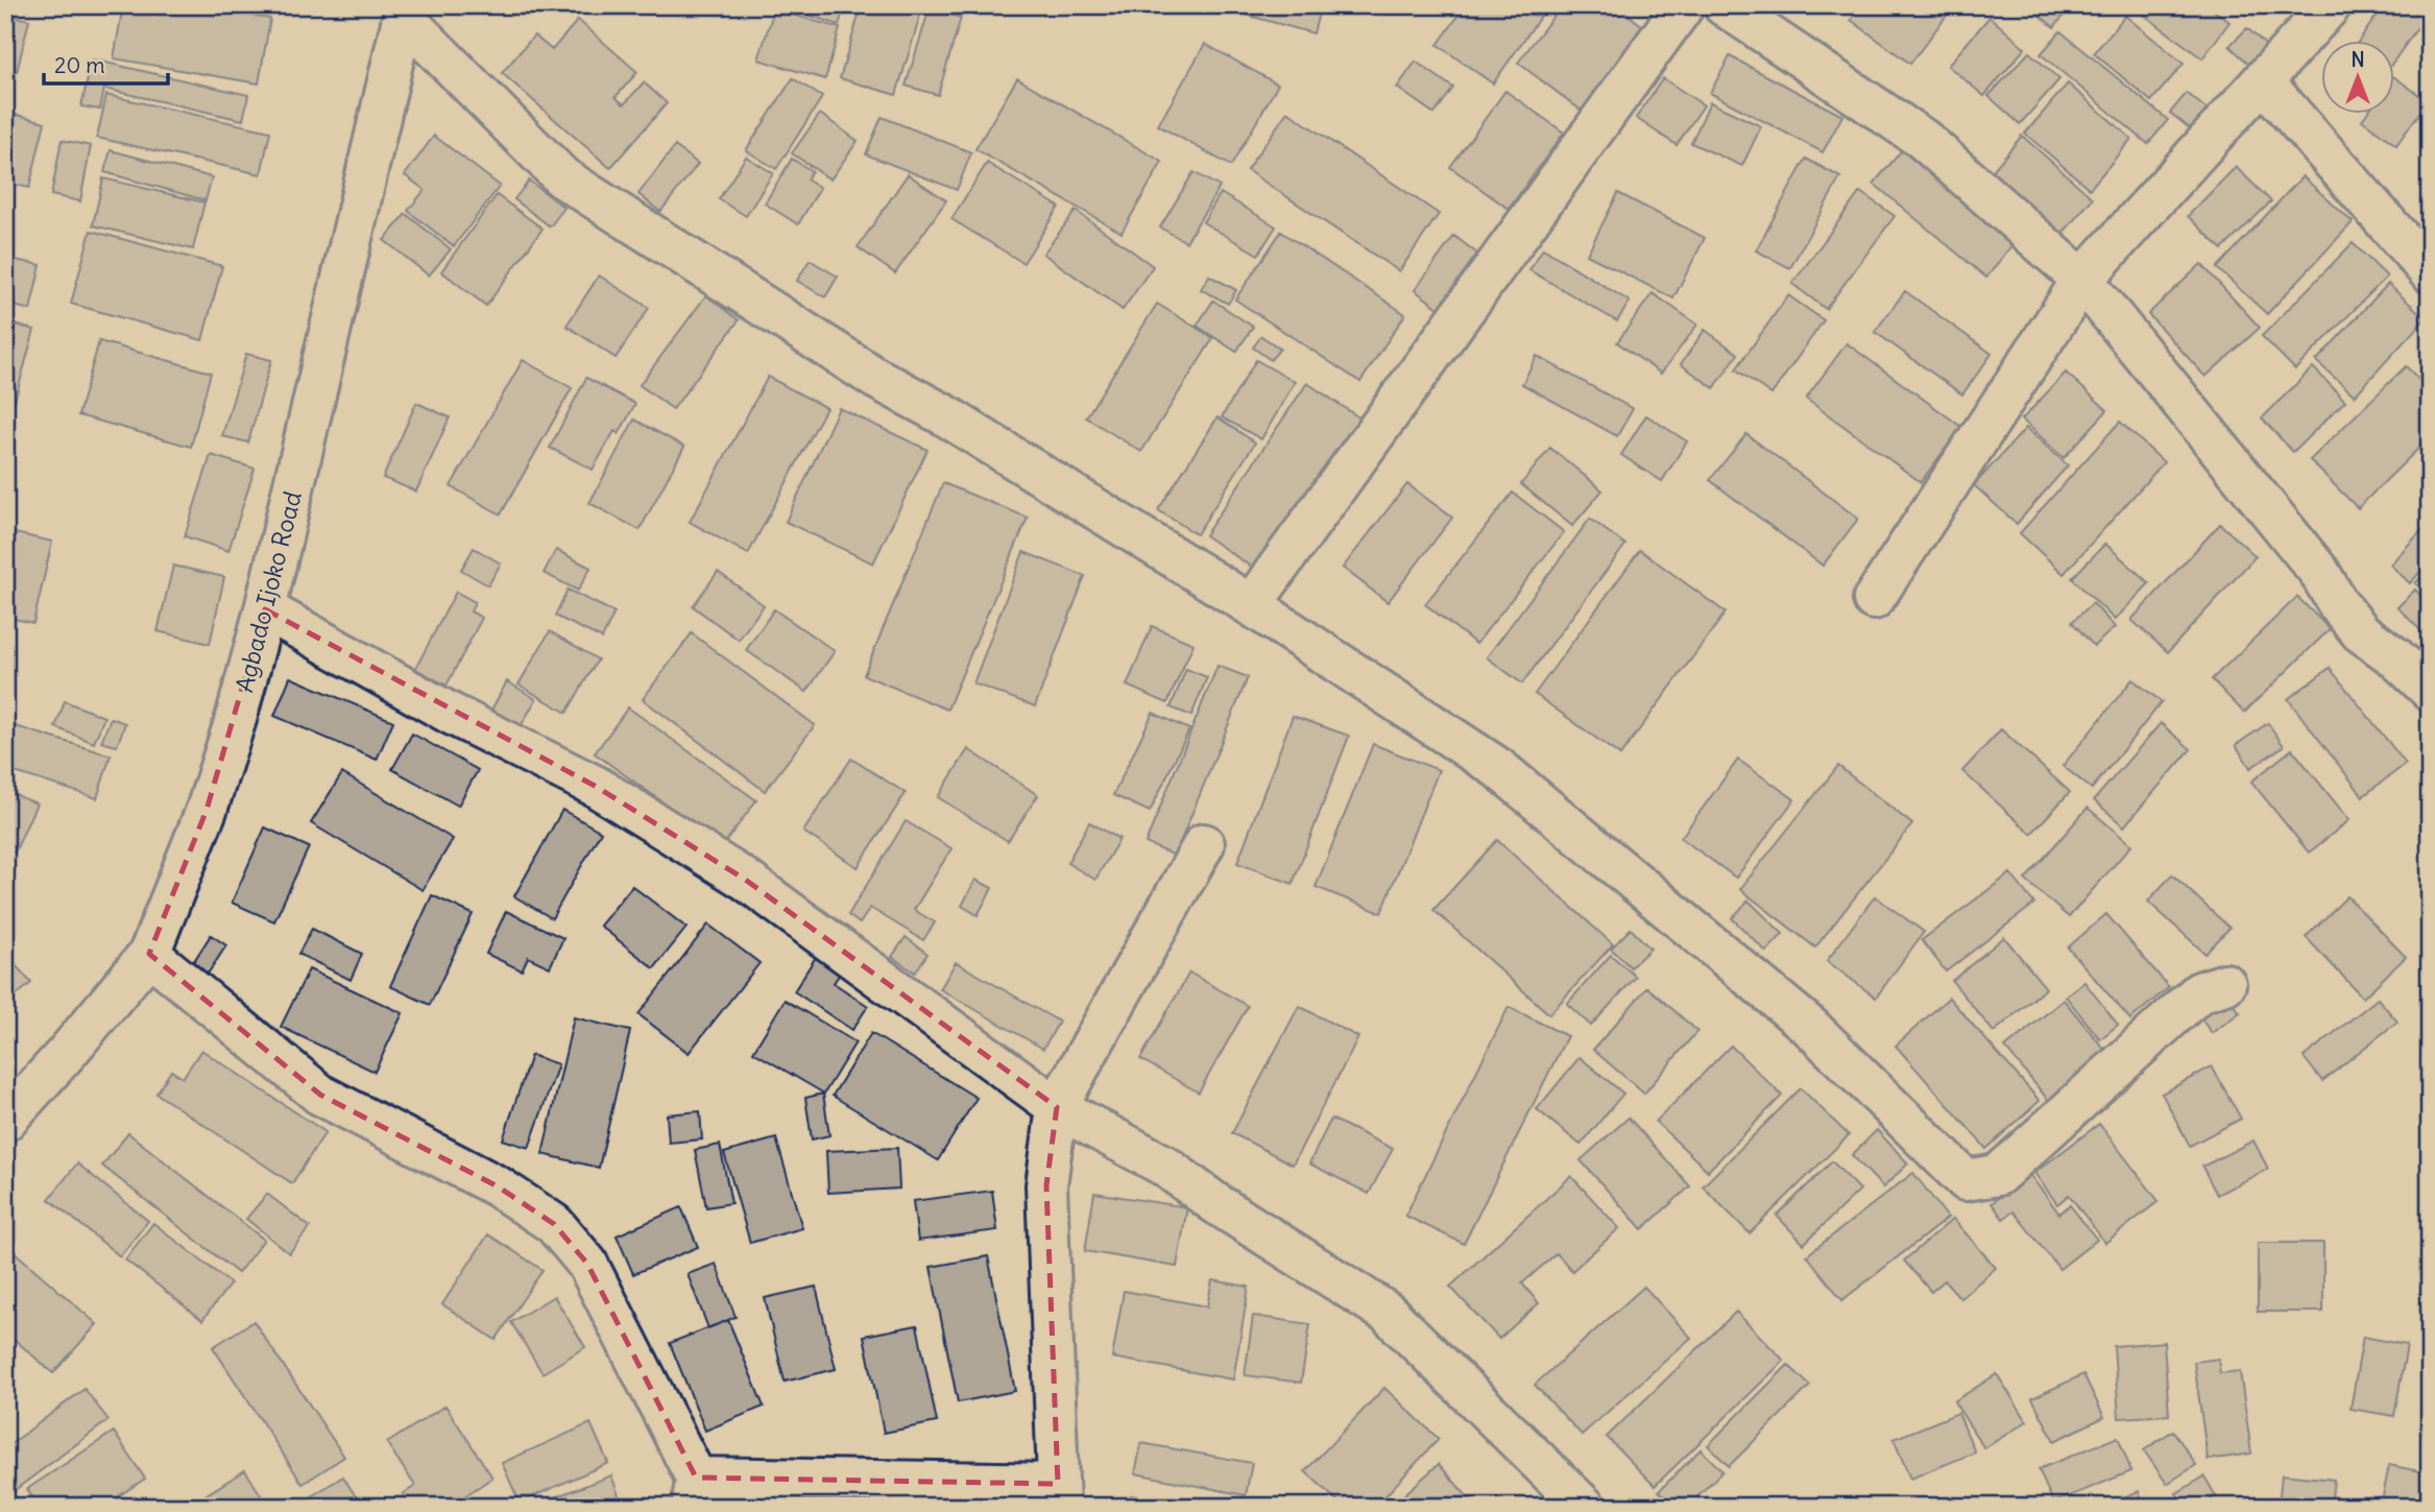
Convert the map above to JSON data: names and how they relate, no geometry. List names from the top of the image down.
{
  "streets": {
    "street": ["Agbado Ijoko Road"]
  },
  "scale_bar": "20 m",
  "north": "top"
}
